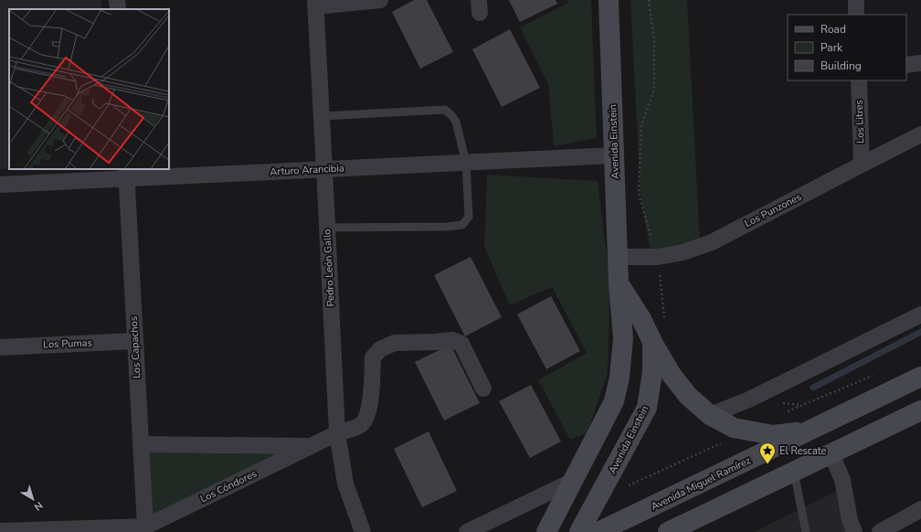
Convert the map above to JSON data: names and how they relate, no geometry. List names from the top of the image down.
{
  "streets": {
    "main road": ["Avenida Einstein", "Avenida Miguel Ramírez"],
    "street": [
      "Los Litres",
      "Arturo Arancibia",
      "Los Punzones",
      "Pedro León Gallo",
      "Los Pumas",
      "Los Capachos",
      "Los Cóndores"
    ]
  },
  "crossings": [
    ["Los Litres", "Los Punzones"],
    ["Avenida Einstein", "Arturo Arancibia"],
    ["Avenida Einstein", "Los Punzones"],
    ["Arturo Arancibia", "Pedro León Gallo"],
    ["Arturo Arancibia", "Los Capachos"],
    ["Pedro León Gallo", "Los Cóndores"],
    ["Los Pumas", "Los Capachos"],
    ["Los Capachos", "Los Cóndores"]
  ],
  "places": {
    "place": ["El Rescate"]
  },
  "legend": ["Road", "Park", "Building"],
  "north": "bottom right"
}
